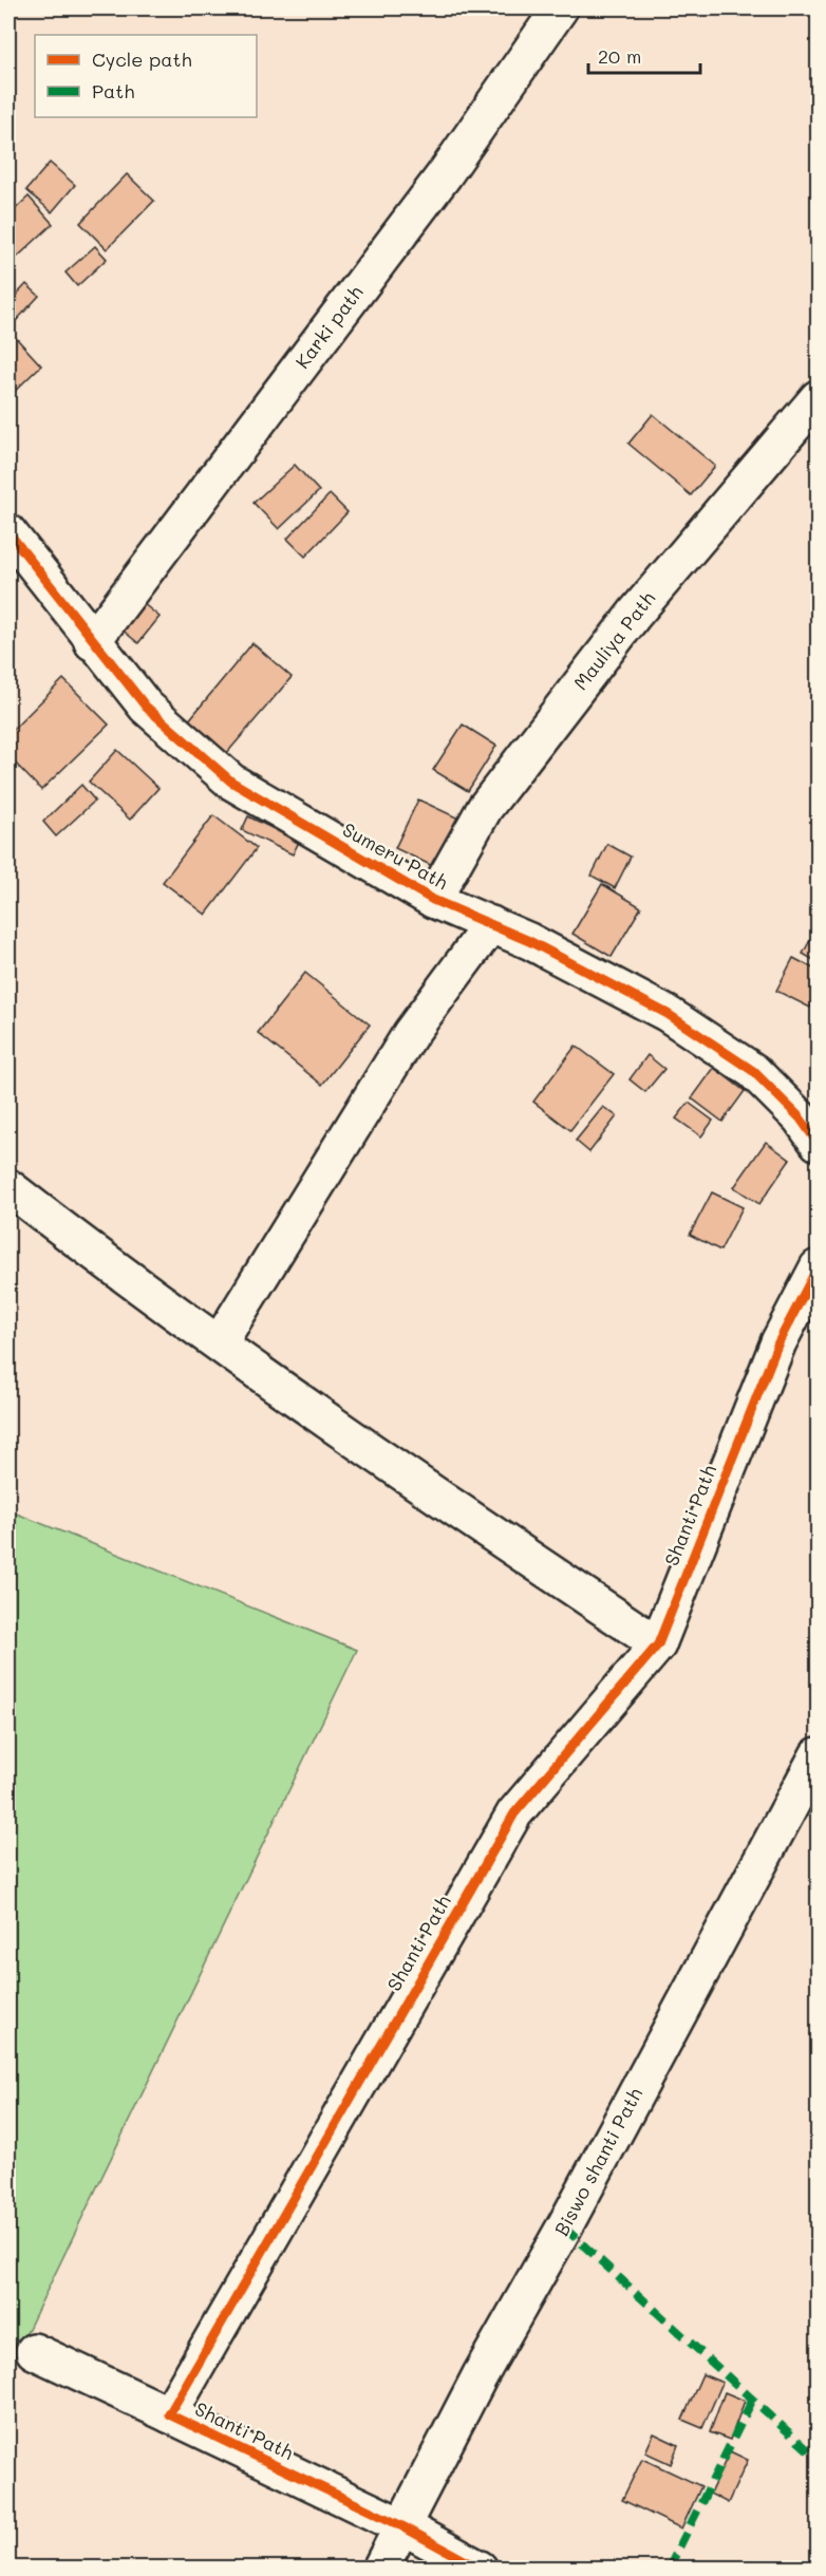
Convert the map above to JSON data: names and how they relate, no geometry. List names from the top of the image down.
{
  "streets": {
    "street": [
      "Karki path",
      "Mauliya Path",
      "Sumeru Path",
      "Shanti Path",
      "Biswo shanti Path"
    ]
  },
  "crossings": [
    ["Karki path", "Sumeru Path"],
    ["Mauliya Path", "Sumeru Path"],
    ["Shanti Path", "Biswo shanti Path"]
  ],
  "legend": ["Cycle path", "Path"],
  "scale_bar": "20 m"
}
